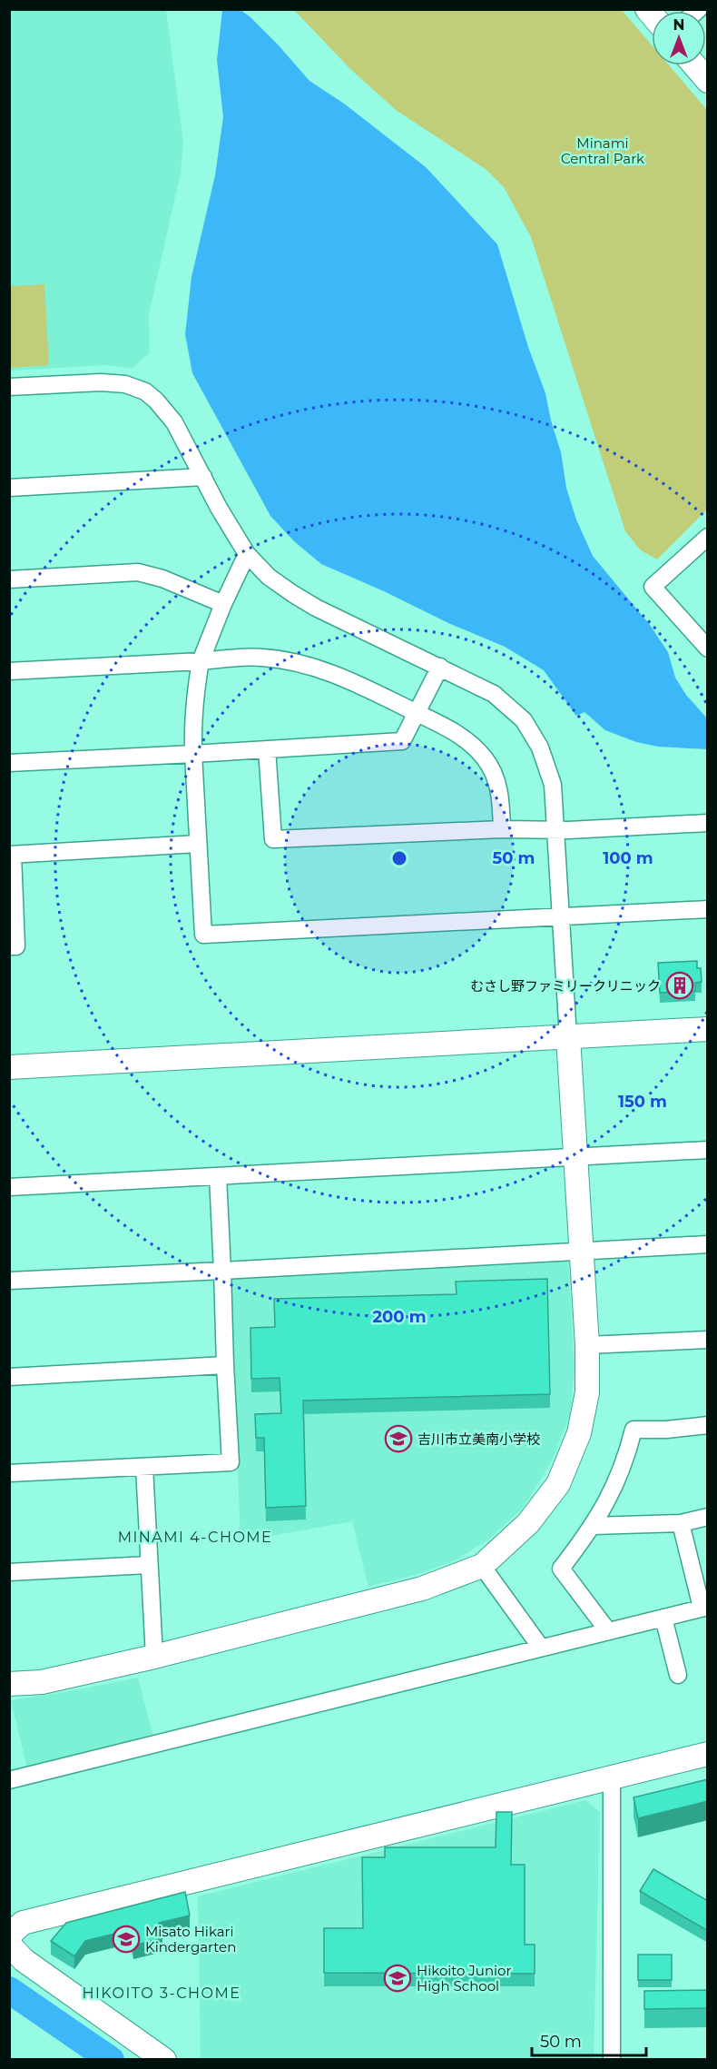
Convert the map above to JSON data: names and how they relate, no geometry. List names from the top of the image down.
{
  "districts": ["MINAMI 4-CHOME", "HIKOITO 3-CHOME"],
  "parks": ["Minami Central Park"],
  "places": {
    "building": ["むさし野ファミリークリニック"],
    "school or university": ["吉川市立美南小学校", "Misato Hikari Kindergarten", "Hikoito Junior High School"]
  },
  "scale_bar": "50 m",
  "north": "top",
  "rings": [
    "50 m",
    "100 m",
    "150 m",
    "200 m"
  ]
}
